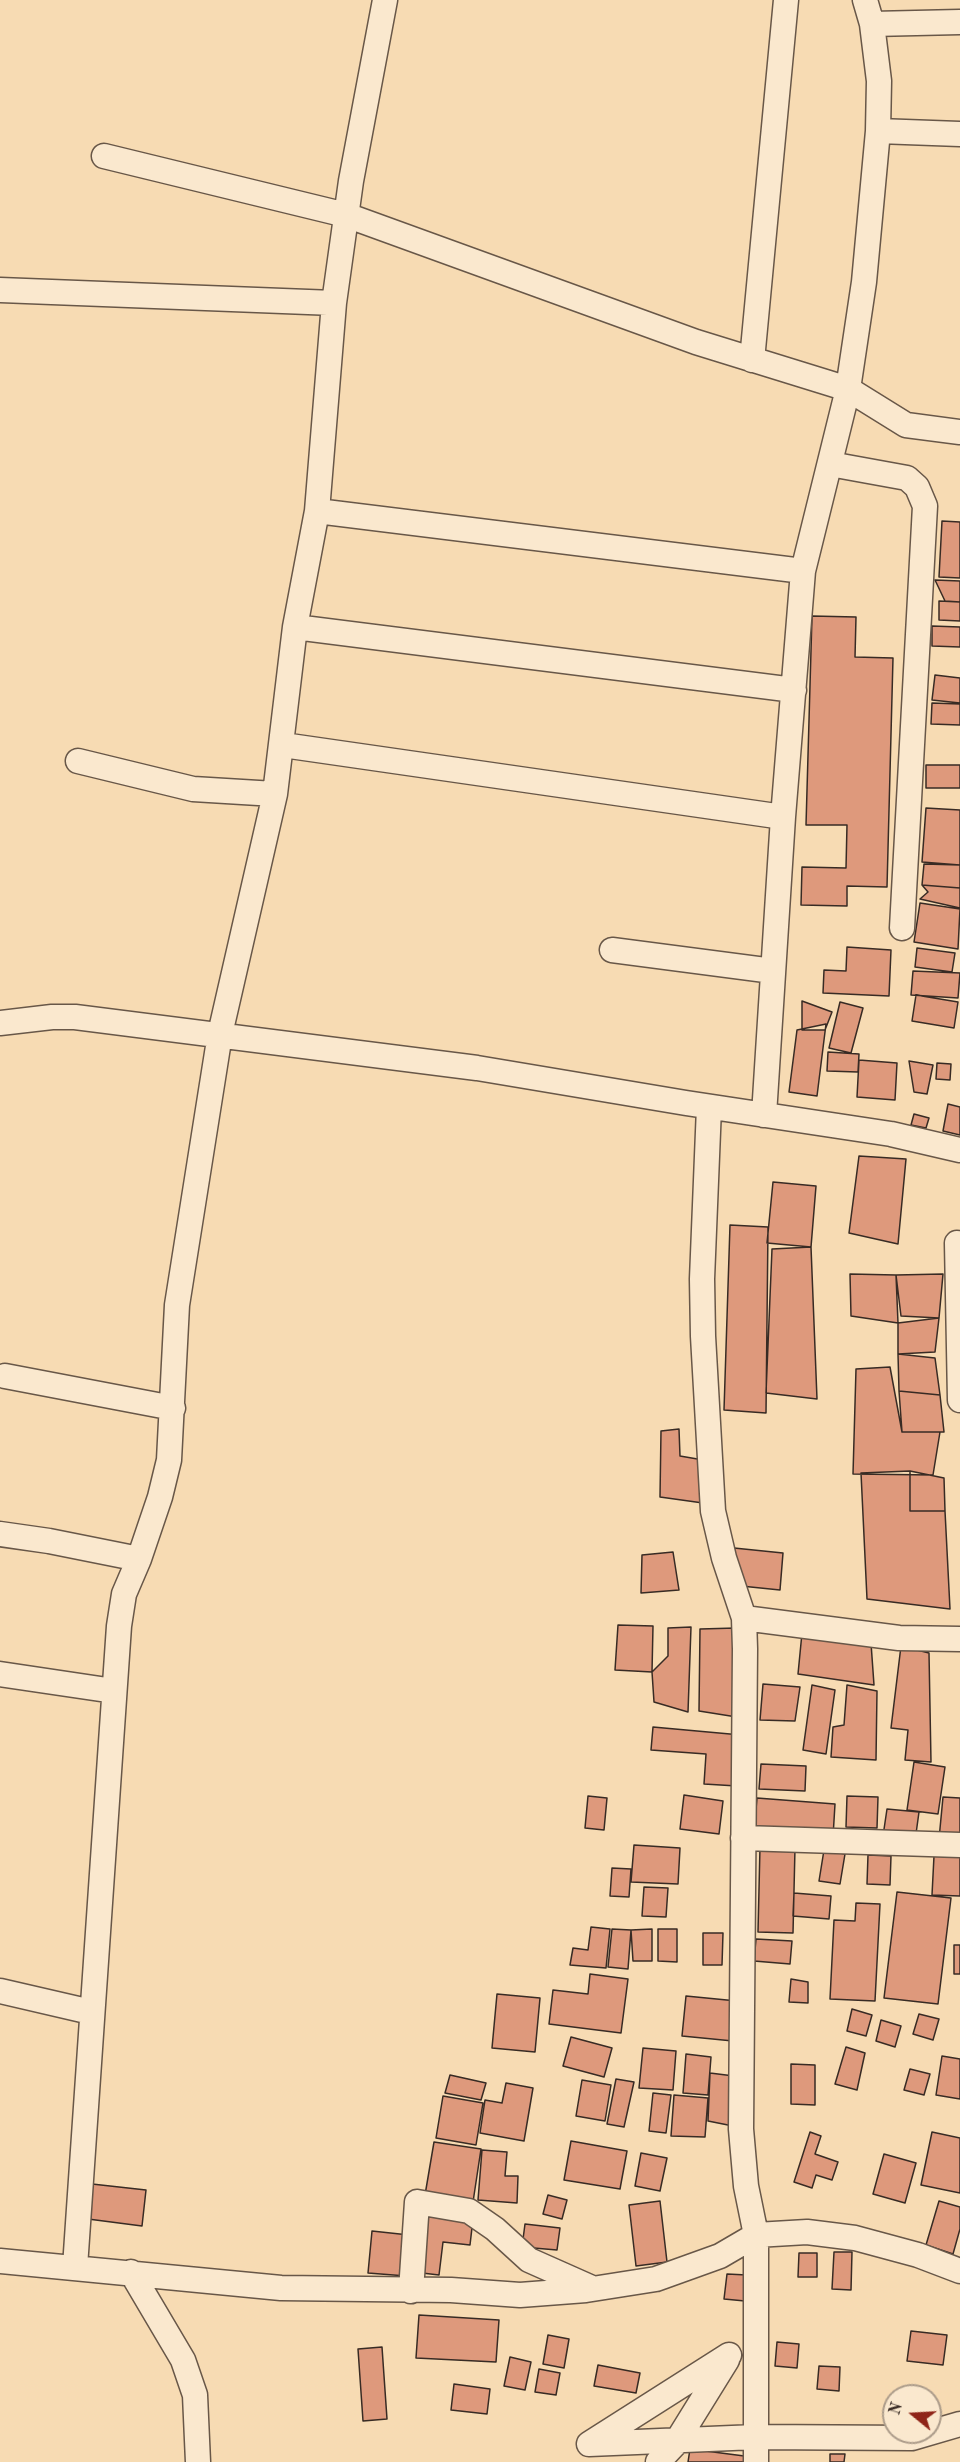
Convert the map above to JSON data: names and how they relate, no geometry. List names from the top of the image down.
{
  "north": "left"
}
